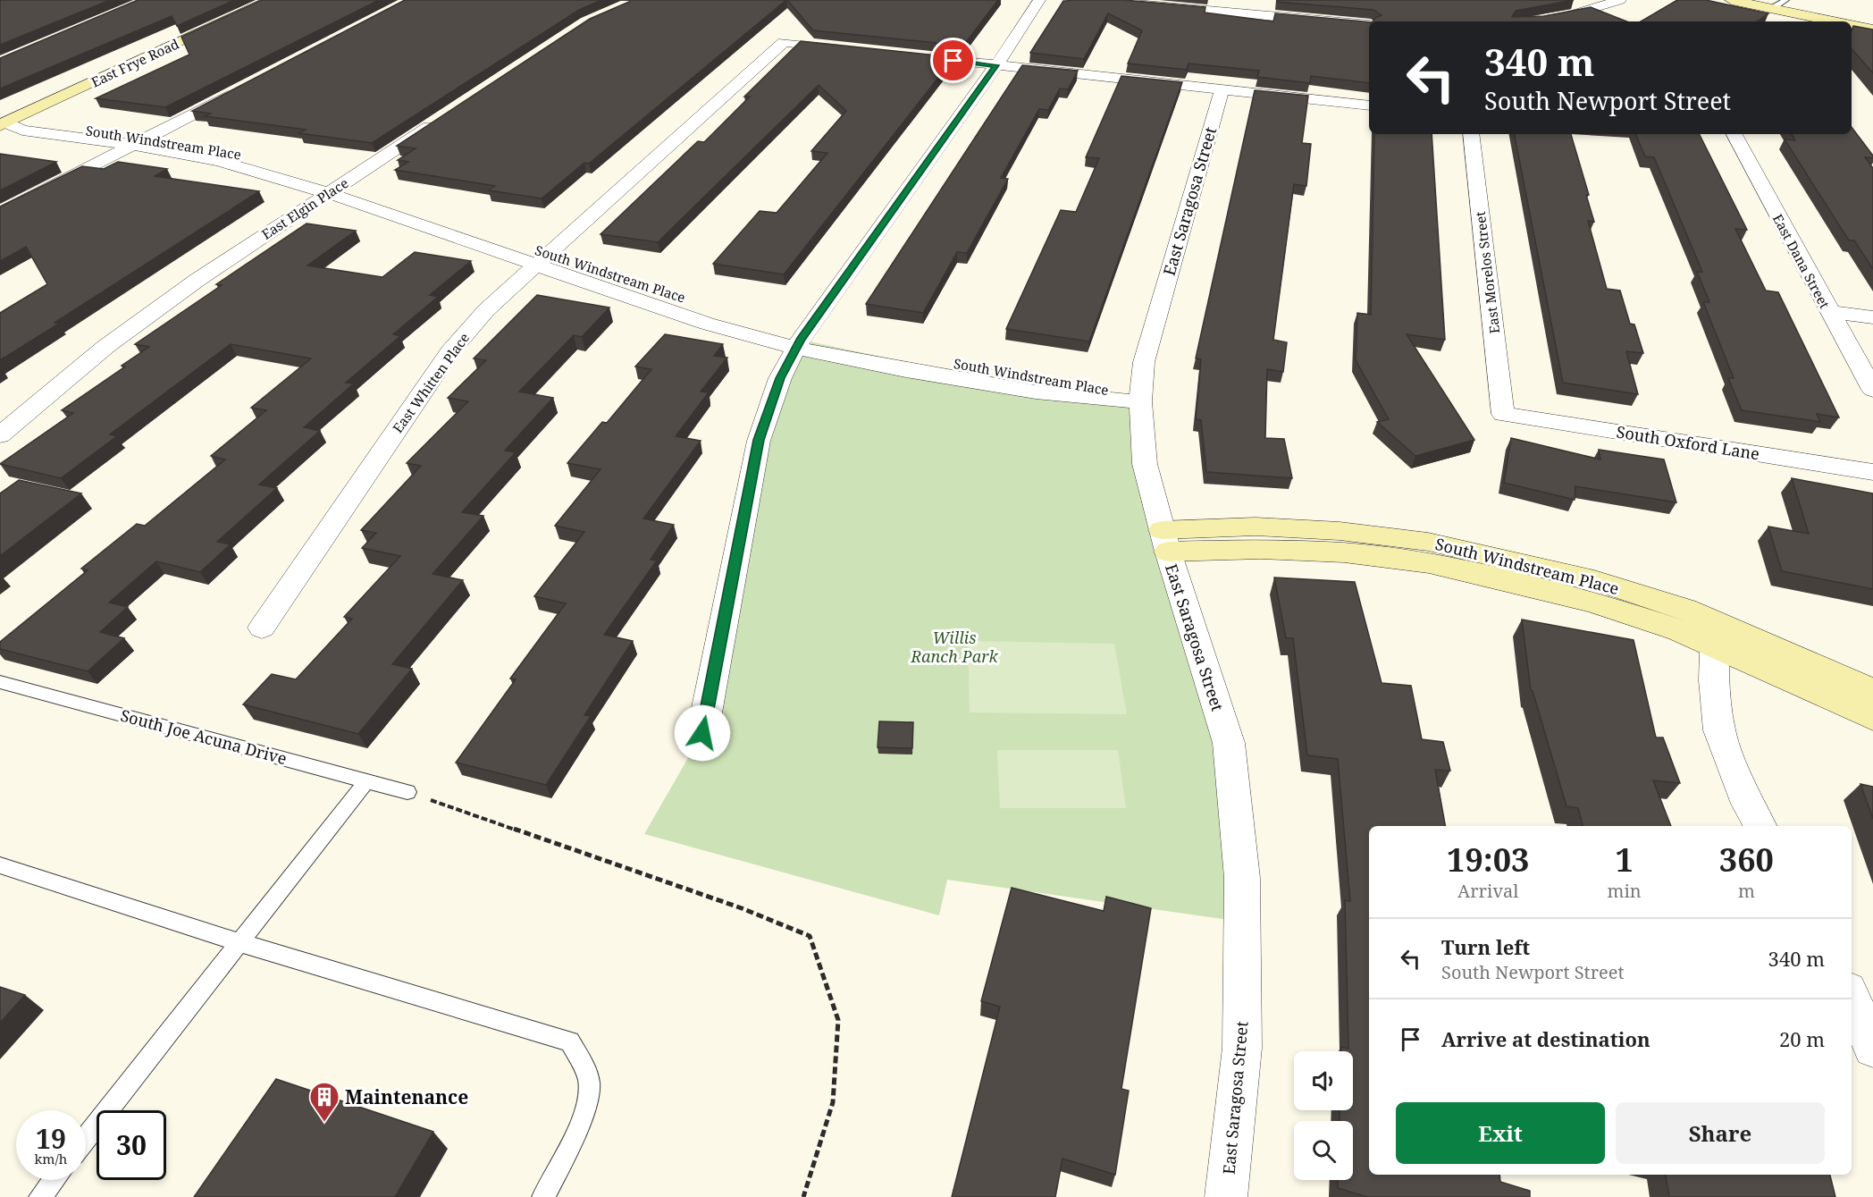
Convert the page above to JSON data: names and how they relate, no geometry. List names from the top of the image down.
{
  "streets": {
    "street": [
      "East Frye Road",
      "South Windstream Place",
      "East Saragosa Street",
      "East Elgin Place",
      "East Dana Street",
      "East Morelos Street",
      "East Whitten Place",
      "South Oxford Lane"
    ],
    "lane": ["South Joe Acuna Drive"]
  },
  "crossings": [
    ["East Frye Road", "South Windstream Place"],
    ["South Windstream Place", "East Saragosa Street"],
    ["South Windstream Place", "East Elgin Place"],
    ["South Windstream Place", "East Whitten Place"],
    ["East Morelos Street", "South Oxford Lane"]
  ],
  "parks": ["Willis Ranch Park"],
  "places": {
    "building": ["Maintenance"]
  },
  "page": {
    "turn": ["340 m", "South Newport Street"],
    "eta": [
      "19:03",
      "Arrival",
      "1",
      "min",
      "360",
      "m"
    ],
    "list": [
      {
        "name": "Turn left",
        "note": "South Newport Street",
        "value": "340 m"
      },
      {
        "name": "Arrive at destination",
        "value": "20 m"
      }
    ],
    "buttons": ["Exit", "Share"],
    "speed": "19 km/h",
    "limit": "30"
  }
}
